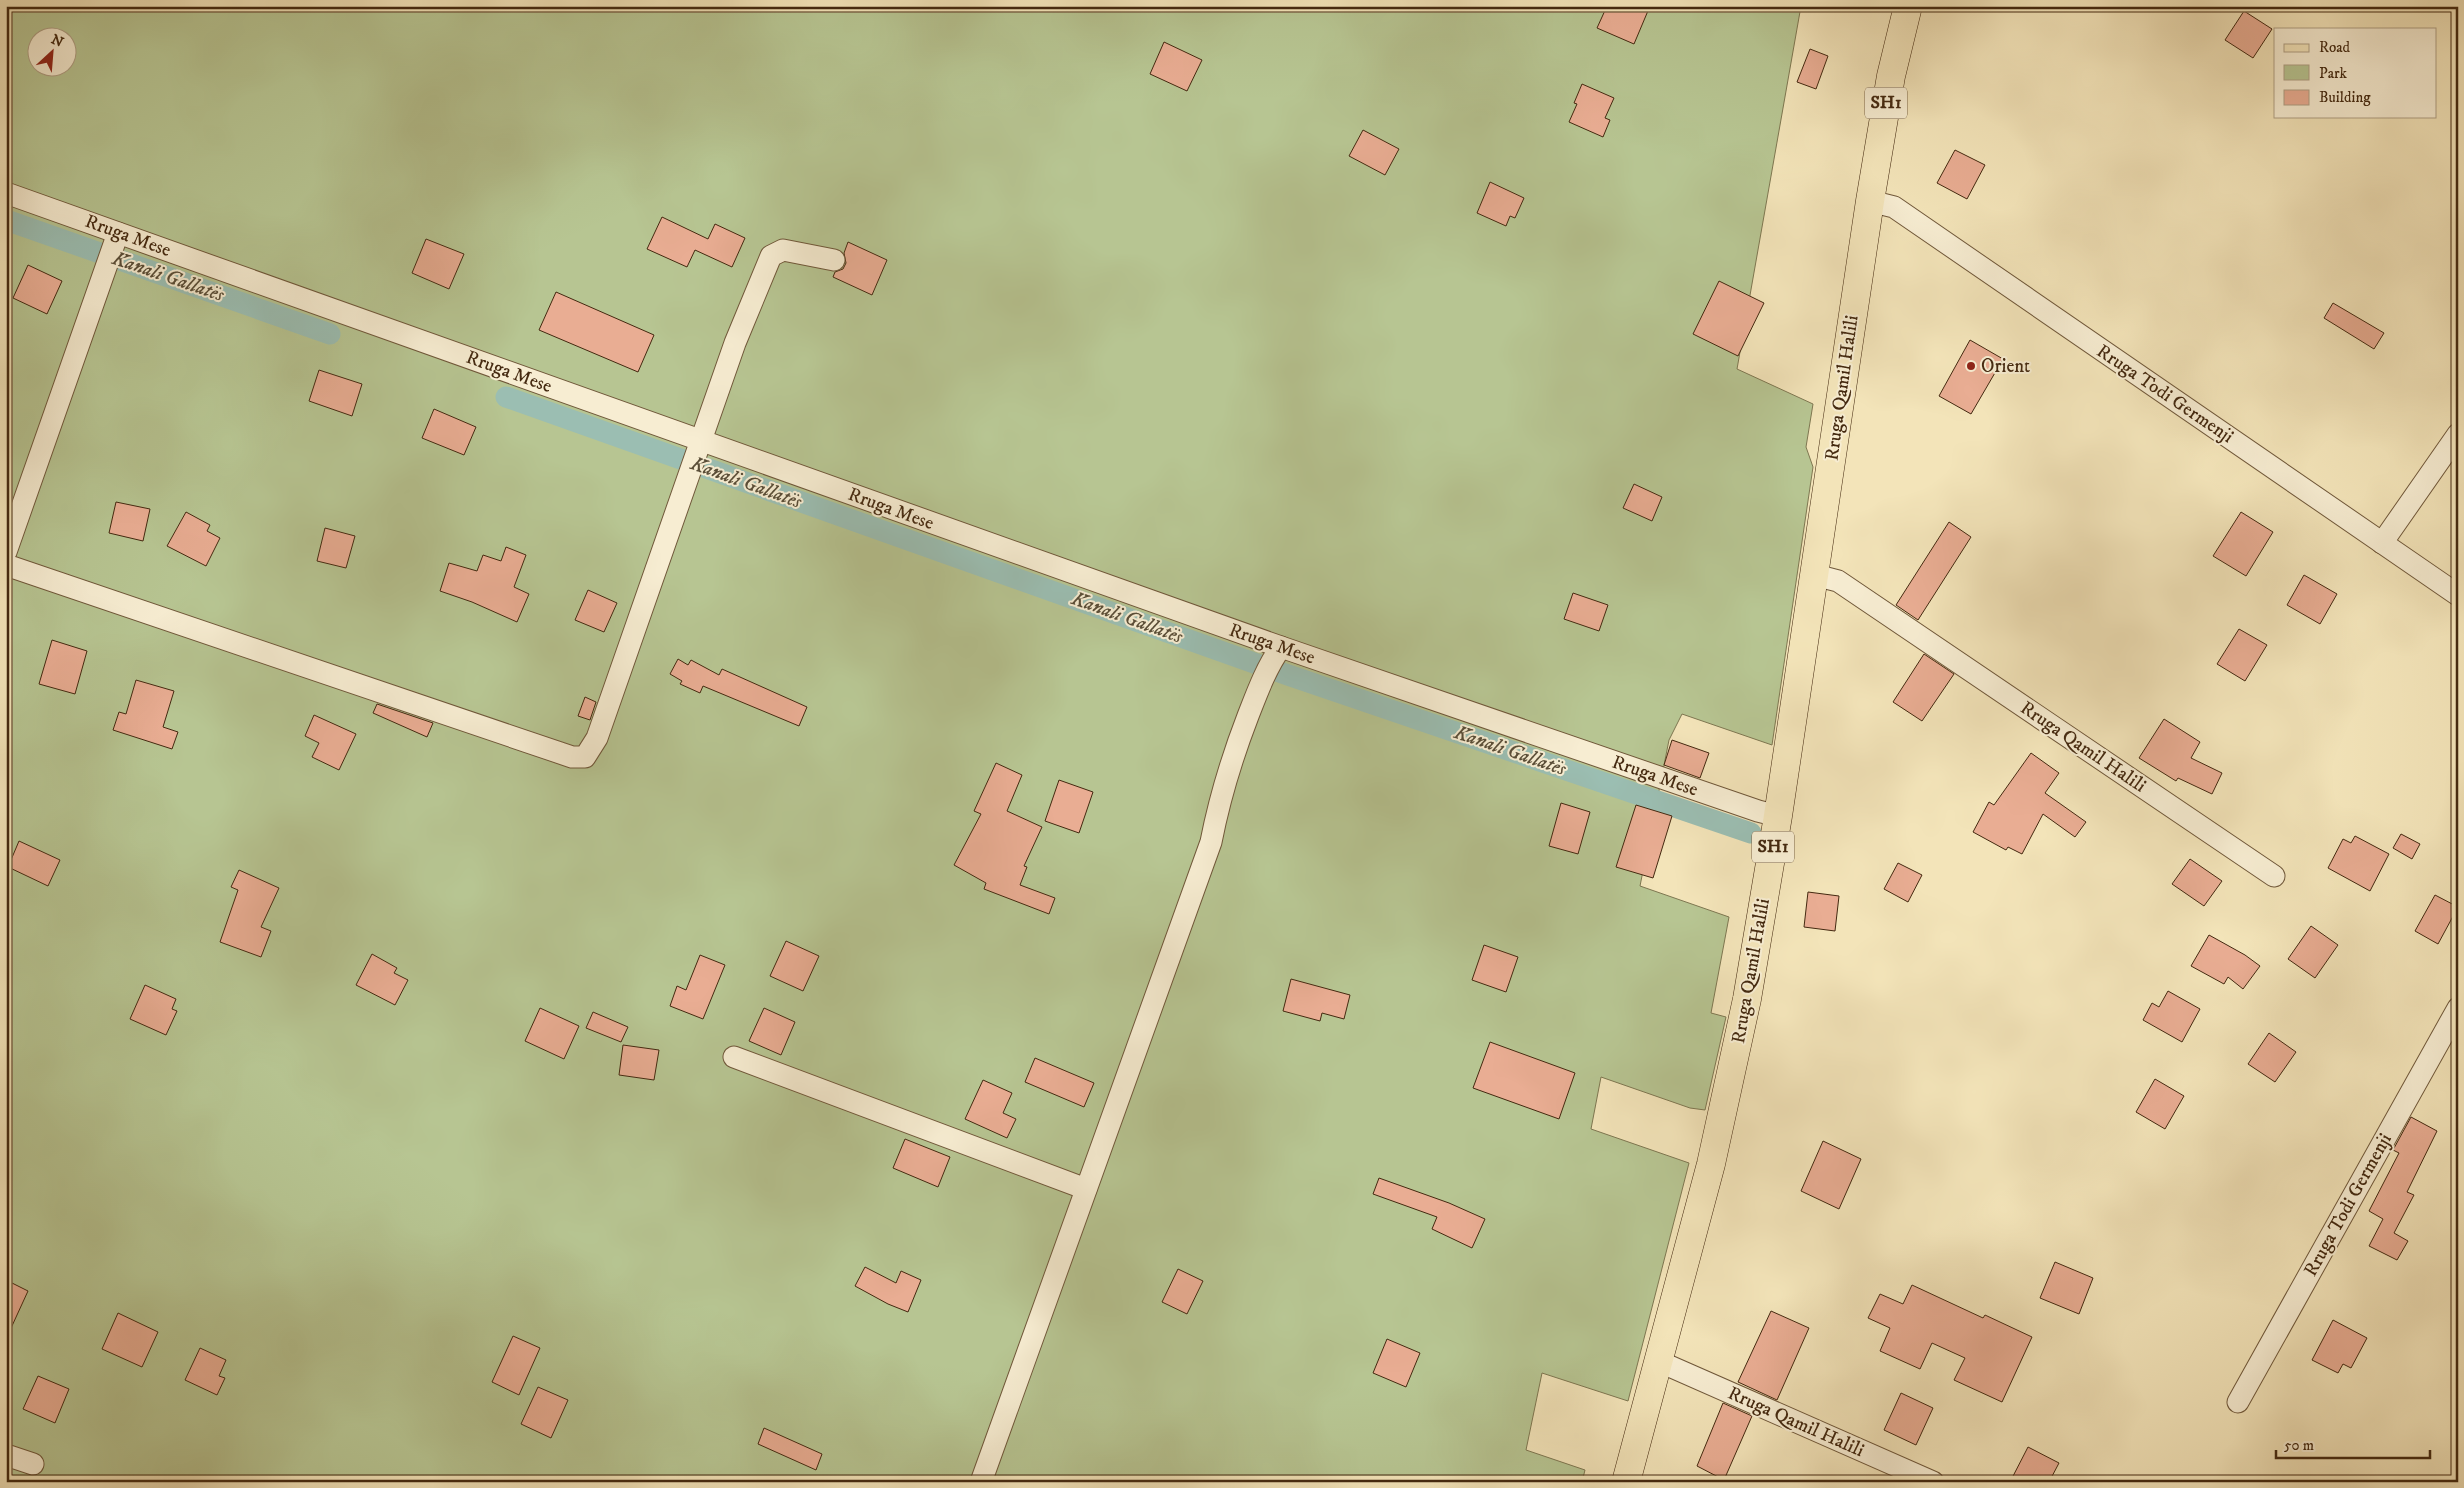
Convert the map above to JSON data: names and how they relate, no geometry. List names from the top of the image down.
{
  "streets": {
    "main road": ["SH1", "Rruga Qamil Halili"],
    "street": ["Rruga Mese", "Rruga Todi Germenji"]
  },
  "crossings": [
    ["SH1", "Rruga Qamil Halili"],
    ["SH1", "Rruga Todi Germenji"],
    ["Rruga Mese", "Rruga Qamil Halili"],
    ["Rruga Qamil Halili", "Rruga Todi Germenji"]
  ],
  "water": ["Kanali Gallatës"],
  "places": ["Orient"],
  "legend": ["Road", "Park", "Building"],
  "scale_bar": "50 m",
  "north": "top right"
}
